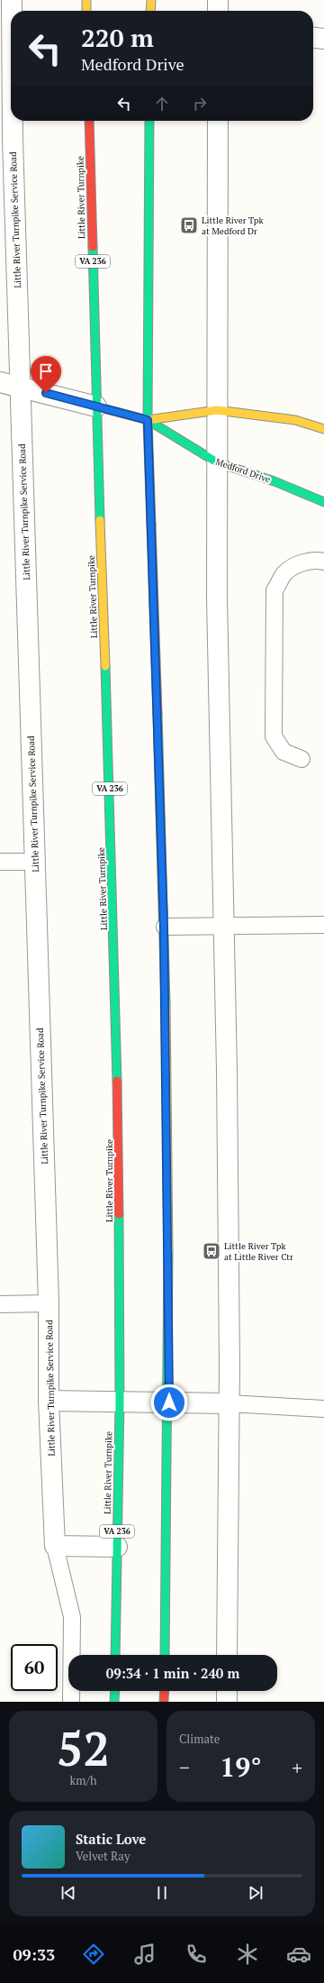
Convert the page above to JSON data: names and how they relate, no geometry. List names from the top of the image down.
{
  "streets": {
    "main road": ["Little River Turnpike", "VA 236", "Medford Drive"],
    "street": ["Little River Turnpike Service Road"]
  },
  "crossings": [
    ["Little River Turnpike", "Medford Drive"],
    ["Little River Turnpike Service Road", "Medford Drive"]
  ],
  "places": {
    "bus stop": ["Little River Tpk at Medford Dr", "Little River Tpk at Little River Ctr"]
  },
  "page": {
    "turn": ["220 m", "Medford Drive"],
    "limit": "60",
    "trip": "09:34 · 1 min · 240 m",
    "tile": [
      ["52", "km/h"],
      "Climate"
    ],
    "heat": ["−", "19°", "+"],
    "song": ["Static Love", "Velvet Ray"],
    "tabs": "09:33"
  }
}
